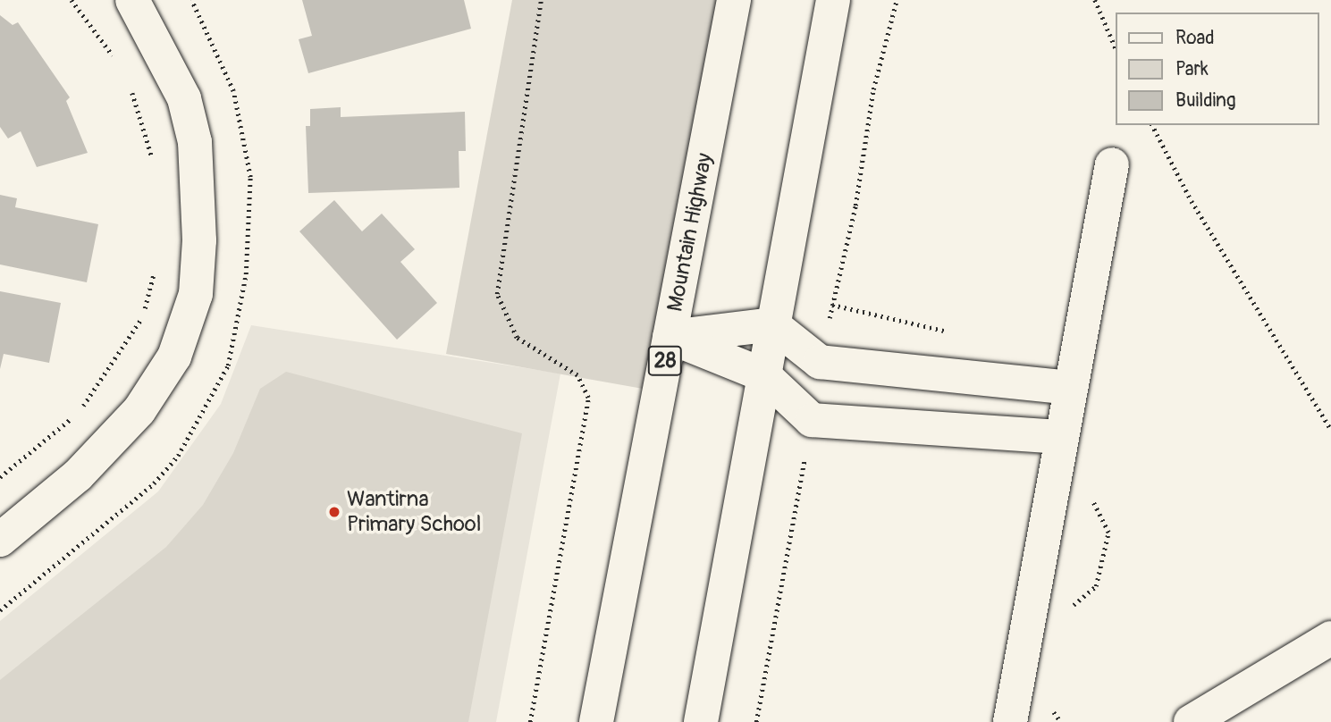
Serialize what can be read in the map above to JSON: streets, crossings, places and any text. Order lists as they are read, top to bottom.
{
  "streets": {
    "main road": ["Mountain Highway", "28"]
  },
  "places": ["Wantirna Primary School"],
  "legend": ["Road", "Park", "Building"]
}
